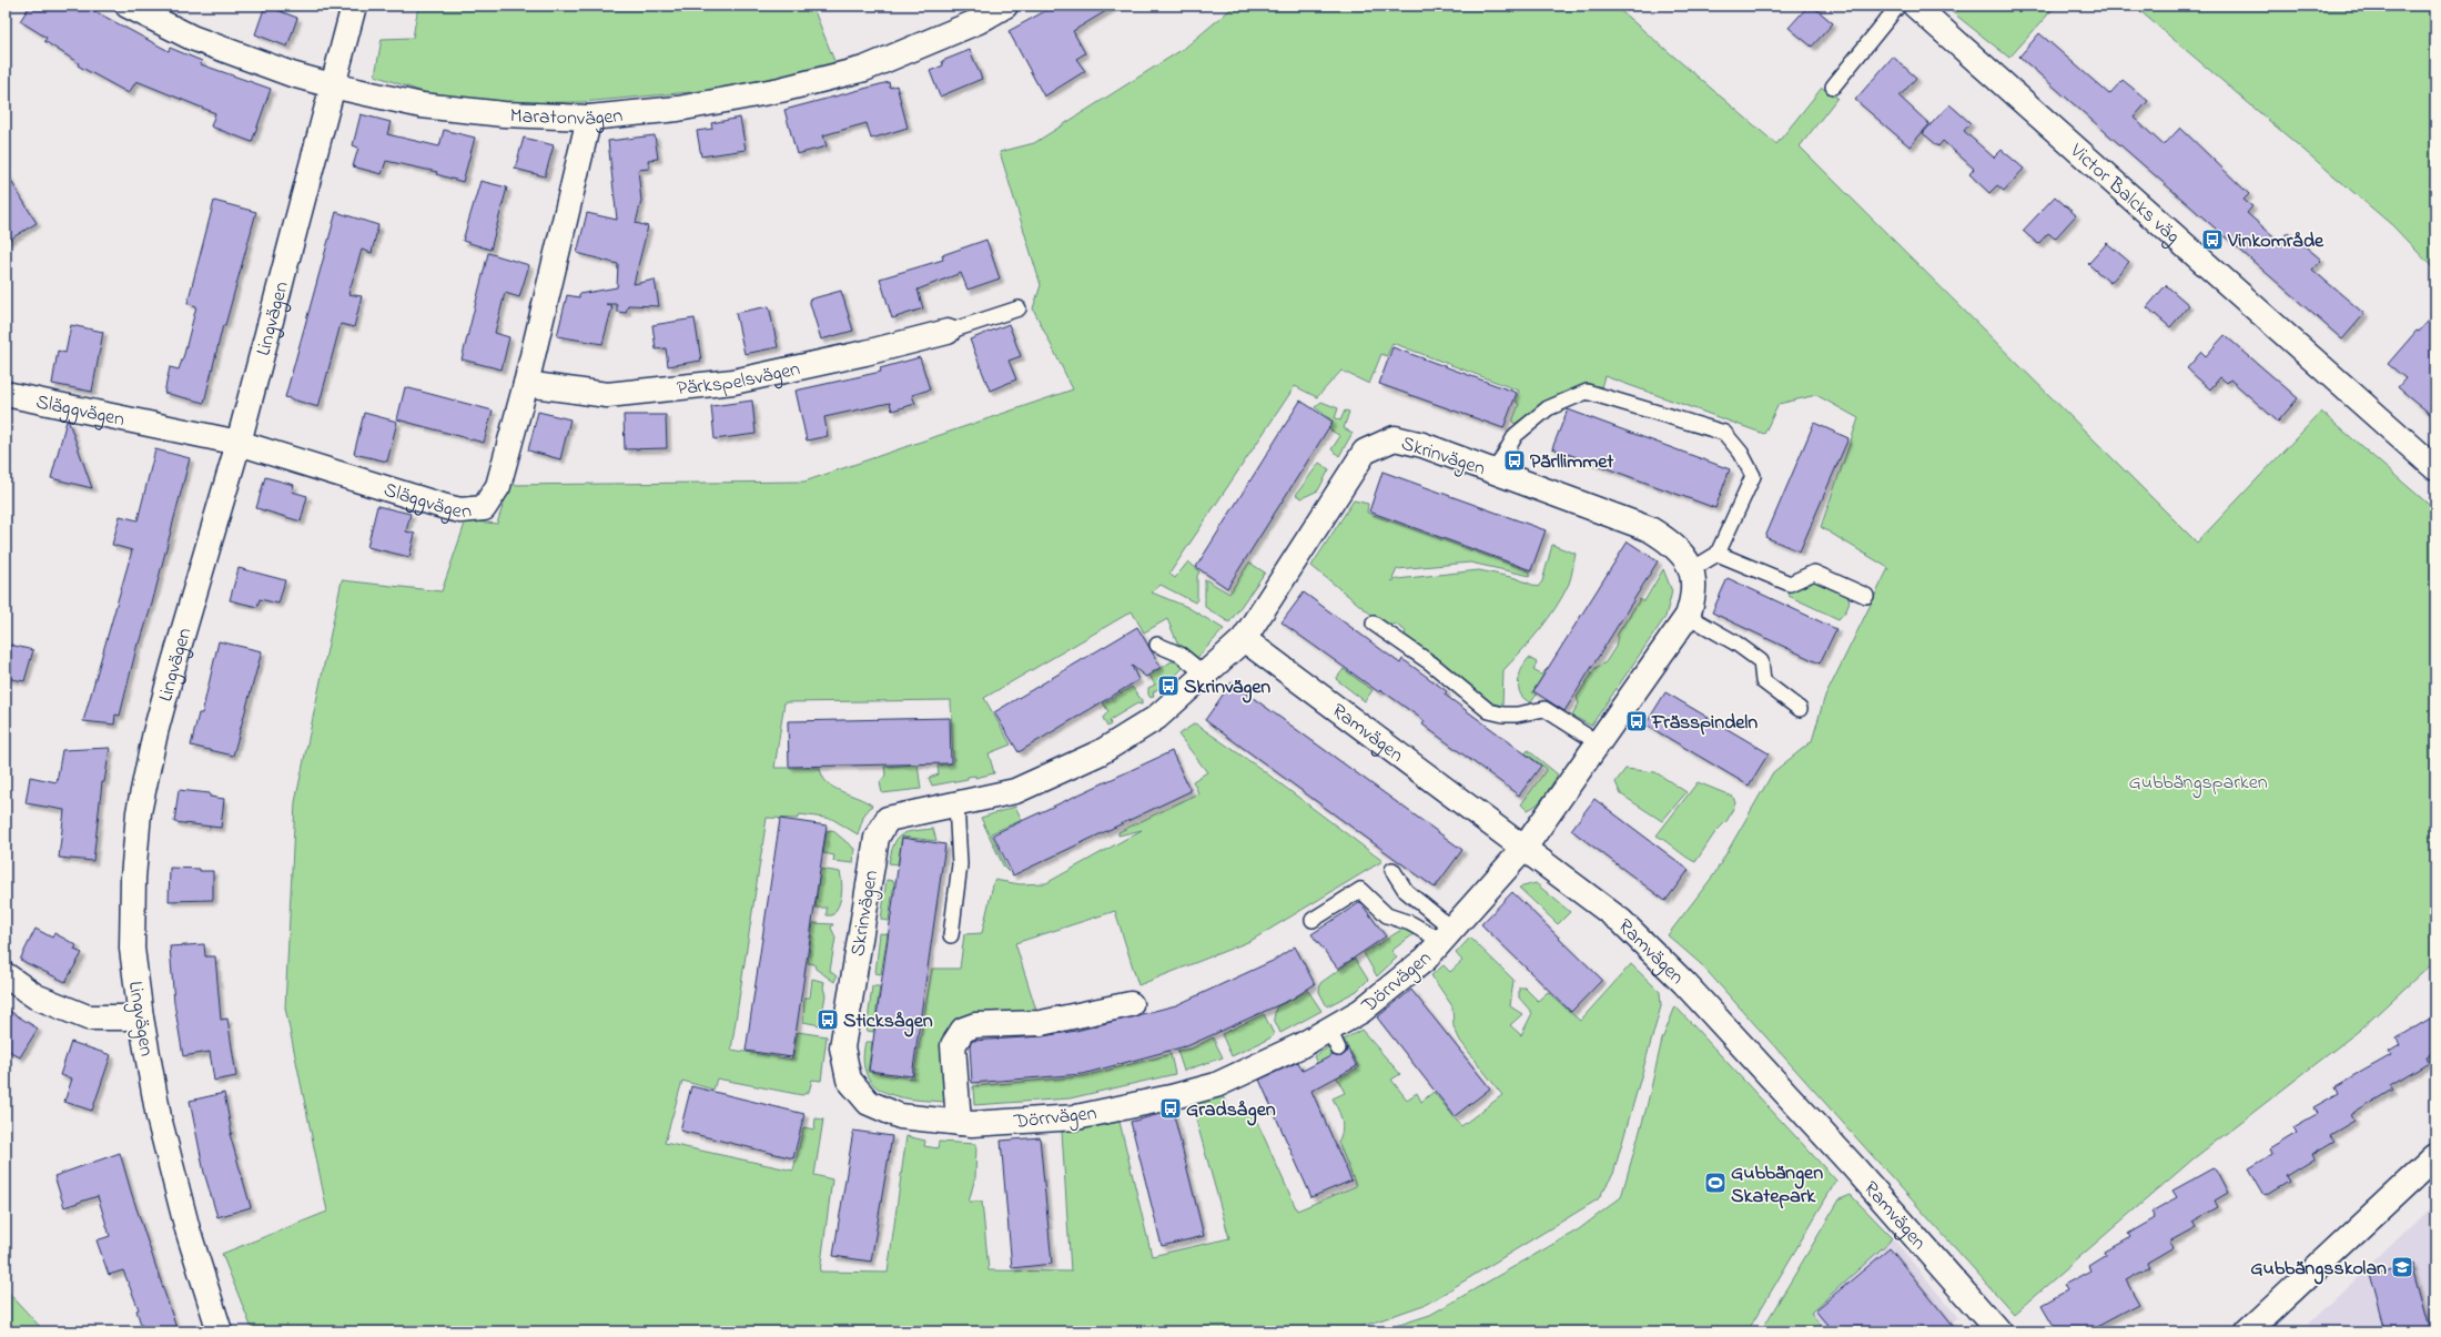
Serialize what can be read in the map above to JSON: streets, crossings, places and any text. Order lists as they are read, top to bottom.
{
  "streets": {
    "street": [
      "Maratonvägen",
      "Victor Balcks väg",
      "Lingvägen",
      "Pärkspelsvägen",
      "Släggvägen",
      "Skrinvägen",
      "Ramvägen",
      "Dörrvägen"
    ]
  },
  "crossings": [
    ["Maratonvägen", "Lingvägen"],
    ["Maratonvägen", "Släggvägen"],
    ["Lingvägen", "Släggvägen"],
    ["Pärkspelsvägen", "Släggvägen"],
    ["Skrinvägen", "Ramvägen"],
    ["Skrinvägen", "Dörrvägen"],
    ["Ramvägen", "Dörrvägen"]
  ],
  "parks": ["Gubbängsparken"],
  "places": {
    "bus stop": [
      "Vinkområde",
      "Pärllimmet",
      "Skrinvägen",
      "Frässpindeln",
      "Sticksågen",
      "Gradsågen"
    ],
    "sports": ["Gubbängen Skatepark"],
    "school or university": ["Gubbängsskolan"]
  }
}
